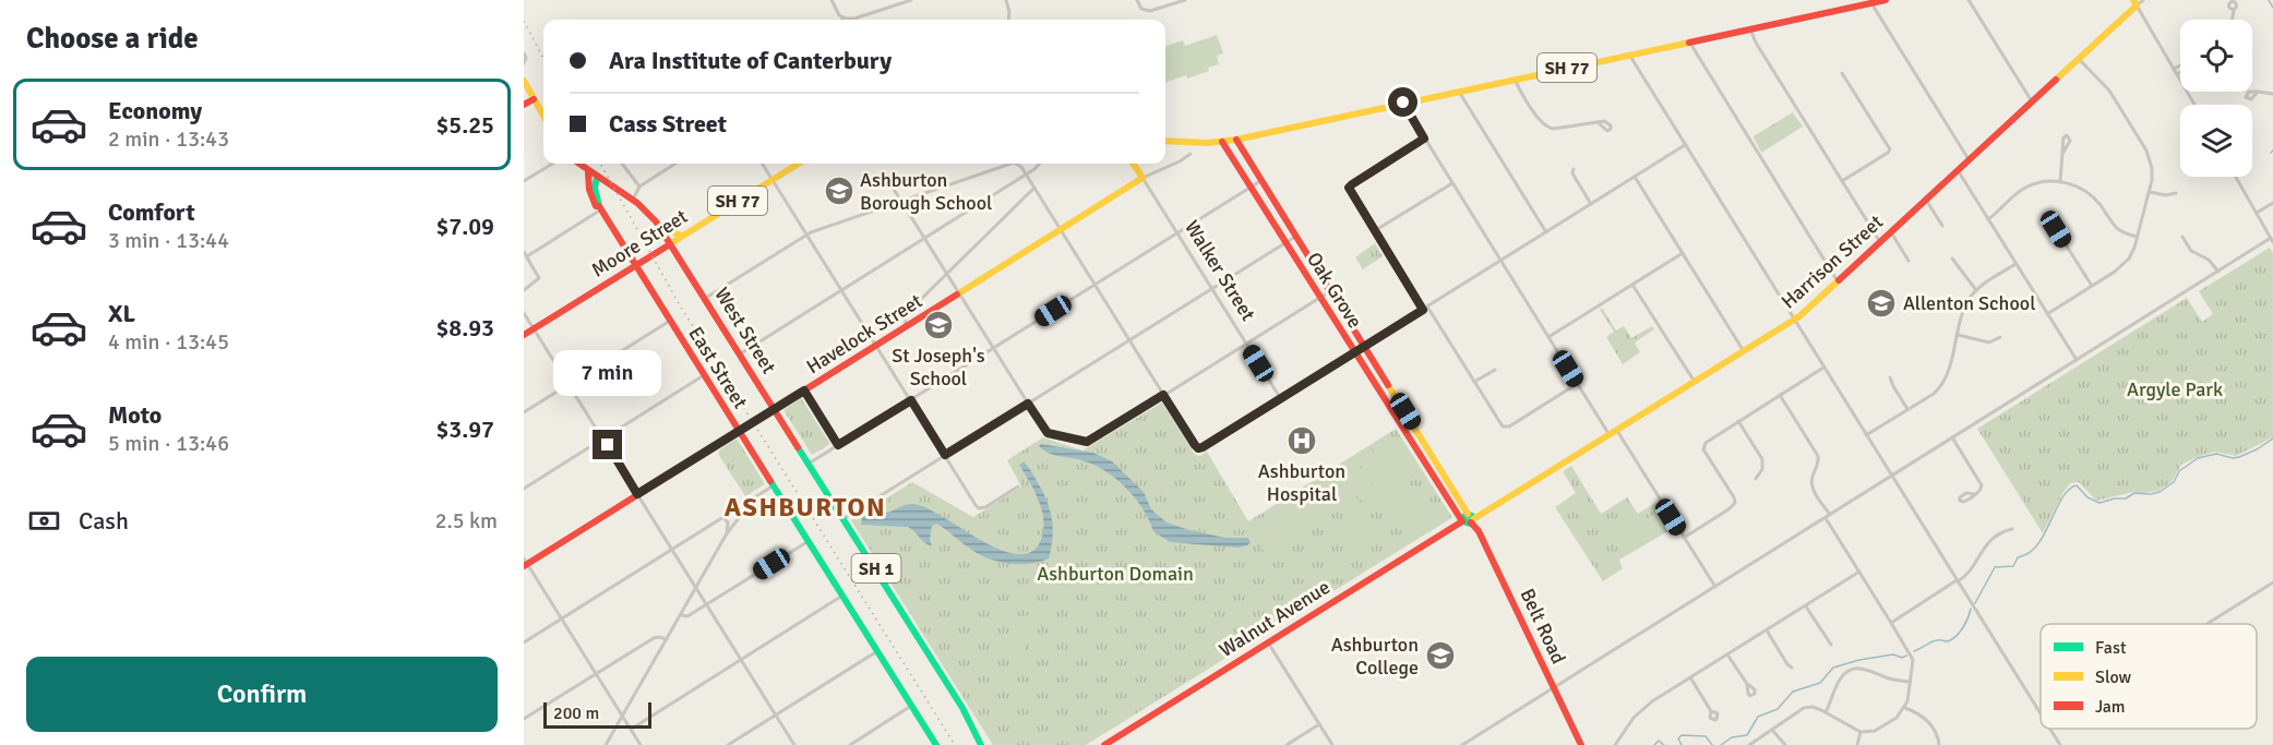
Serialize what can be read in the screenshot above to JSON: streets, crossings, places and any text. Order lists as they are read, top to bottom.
{
  "streets": {
    "main road": [
      "SH 77",
      "Moore Street",
      "Harrison Street",
      "Walker Street",
      "Oak Grove",
      "West Street",
      "Havelock Street",
      "East Street",
      "SH 1",
      "Walnut Avenue",
      "Belt Road"
    ]
  },
  "crossings": [
    ["SH 77", "Oak Grove"],
    ["Moore Street", "West Street"],
    ["Moore Street", "East Street"],
    ["Harrison Street", "Oak Grove"],
    ["Harrison Street", "Belt Road"],
    ["Walker Street", "Havelock Street"],
    ["Oak Grove", "Walnut Avenue"],
    ["Oak Grove", "Belt Road"],
    ["West Street", "Havelock Street"],
    ["West Street", "East Street"],
    ["West Street", "SH 1"],
    ["Havelock Street", "East Street"],
    ["East Street", "SH 1"]
  ],
  "districts": ["ASHBURTON"],
  "parks": ["Argyle Park", "Ashburton Domain"],
  "places": {
    "school or university": [
      "Ashburton Borough School",
      "Allenton School",
      "St Joseph's School",
      "Ashburton College"
    ],
    "hospital": ["Ashburton Hospital"]
  },
  "legend": ["Fast", "Slow", "Jam"],
  "scale_bar": "200 m",
  "page": {
    "heading": "Choose a ride",
    "banner": ["Ara Institute of Canterbury", "Cass Street"],
    "list": [
      {
        "name": "Economy",
        "note": "2 min · 13:43",
        "value": "$5.25"
      },
      {
        "name": "Comfort",
        "note": "3 min · 13:44",
        "value": "$7.09"
      },
      {
        "name": "XL",
        "note": "4 min · 13:45",
        "value": "$8.93"
      },
      {
        "name": "Moto",
        "note": "5 min · 13:46",
        "value": "$3.97"
      }
    ],
    "bubble": "7 min",
    "pay": ["Cash", "2.5 km"],
    "buttons": "Confirm",
    "scale": "200 m"
  }
}
